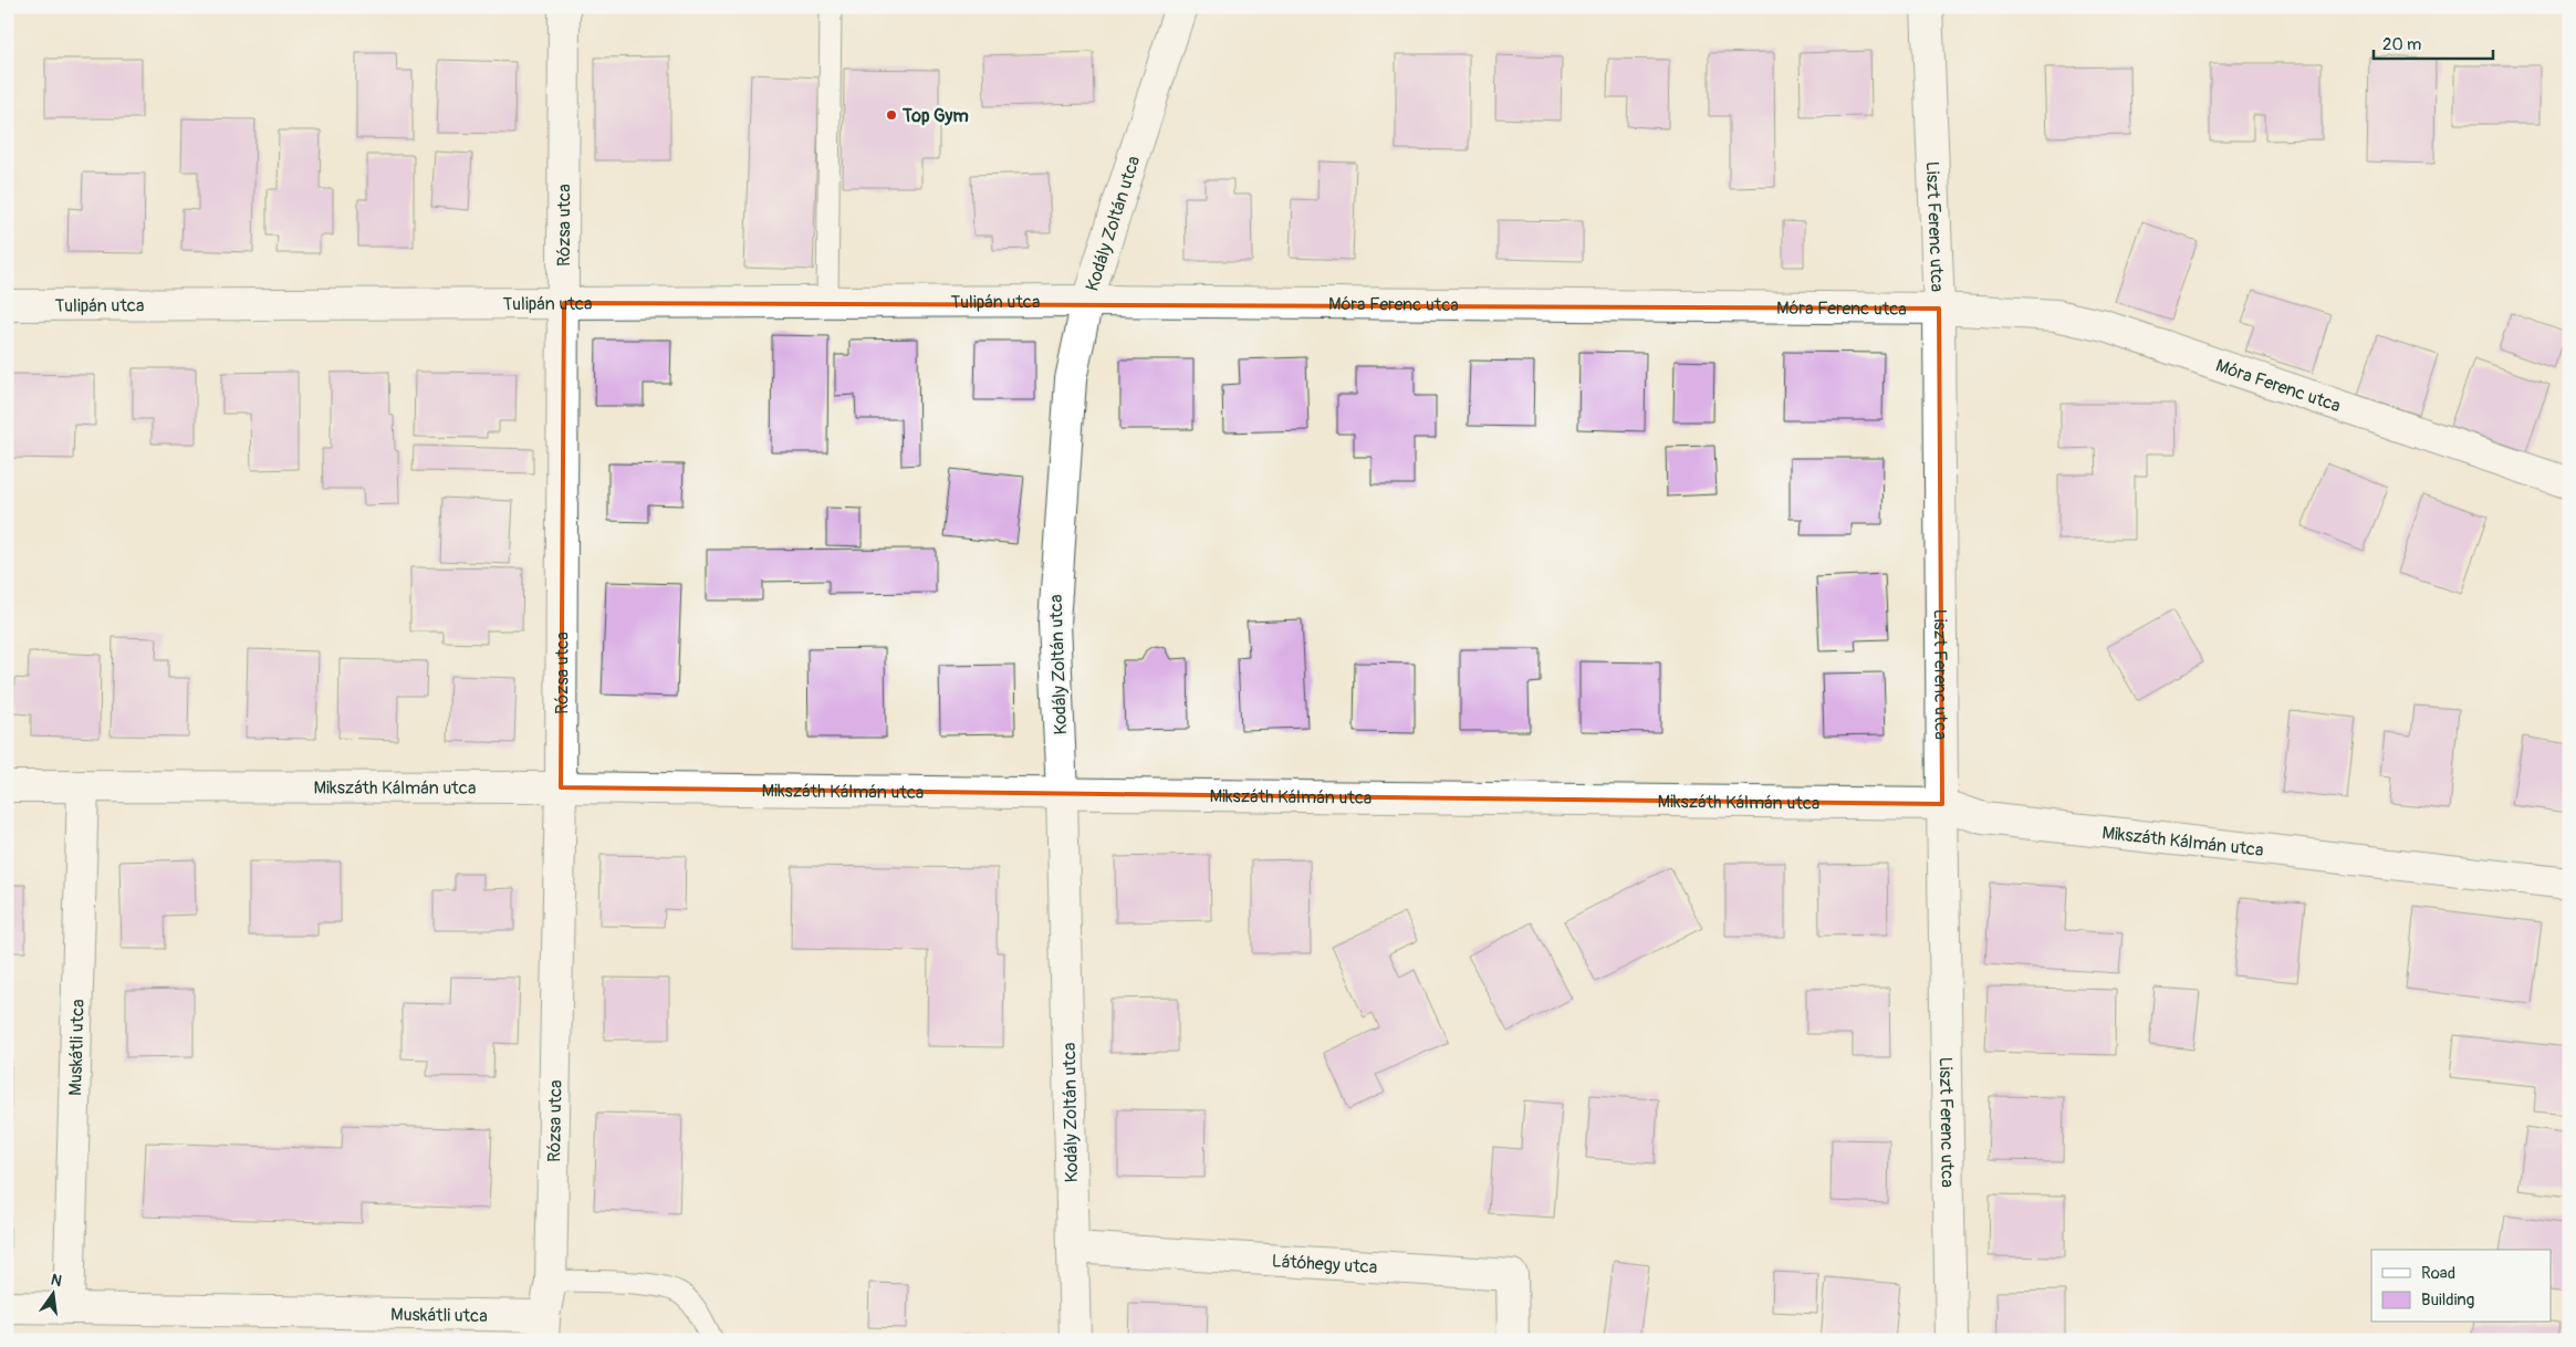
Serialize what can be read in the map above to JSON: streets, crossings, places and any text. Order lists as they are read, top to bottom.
{
  "streets": {
    "street": [
      "Kodály Zoltán utca",
      "Rózsa utca",
      "Liszt Ferenc utca",
      "Tulipán utca",
      "Móra Ferenc utca",
      "Mikszáth Kálmán utca",
      "Muskátli utca",
      "Látóhegy utca"
    ]
  },
  "crossings": [
    ["Kodály Zoltán utca", "Tulipán utca"],
    ["Kodály Zoltán utca", "Móra Ferenc utca"],
    ["Kodály Zoltán utca", "Mikszáth Kálmán utca"],
    ["Kodály Zoltán utca", "Látóhegy utca"],
    ["Rózsa utca", "Tulipán utca"],
    ["Rózsa utca", "Mikszáth Kálmán utca"],
    ["Rózsa utca", "Muskátli utca"],
    ["Liszt Ferenc utca", "Móra Ferenc utca"],
    ["Liszt Ferenc utca", "Mikszáth Kálmán utca"],
    ["Tulipán utca", "Móra Ferenc utca"],
    ["Mikszáth Kálmán utca", "Muskátli utca"]
  ],
  "places": ["Top Gym"],
  "legend": ["Road", "Building"],
  "scale_bar": "20 m",
  "north": "top"
}
